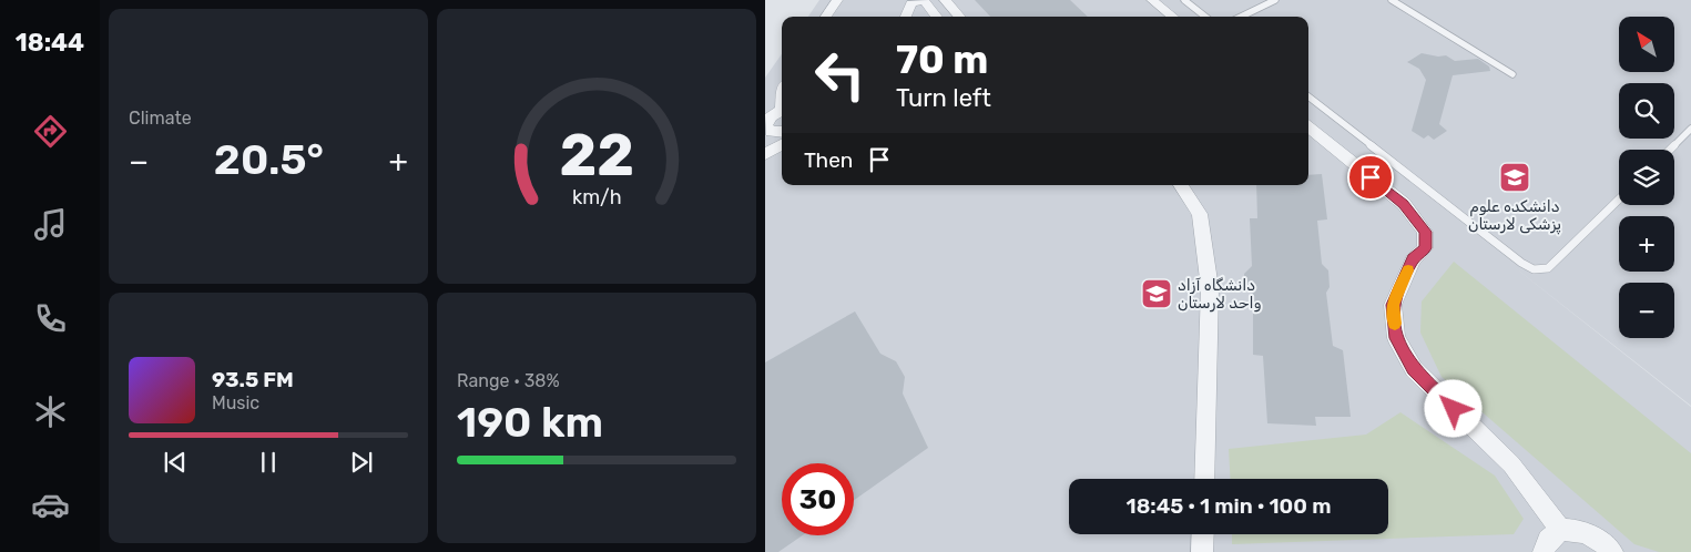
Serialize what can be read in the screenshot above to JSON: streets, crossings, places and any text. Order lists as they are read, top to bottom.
{
  "places": {
    "school or university": ["دانشکده علوم پزشکی لارستان", "دانشگاه آزاد واحد لارستان"]
  },
  "north": "top left",
  "page": {
    "tabs": "18:44",
    "tile": [
      "Climate",
      ["Range · 38%", "190 km"]
    ],
    "map_buttons": ["+", "−"],
    "turn": ["70 m", "Turn left"],
    "then": "Then",
    "heat": ["−", "20.5°", "+"],
    "song": ["93.5 FM", "Music"],
    "limit": "30",
    "trip": "18:45 · 1 min · 100 m",
    "gauge": ["22", "km/h"]
  }
}
